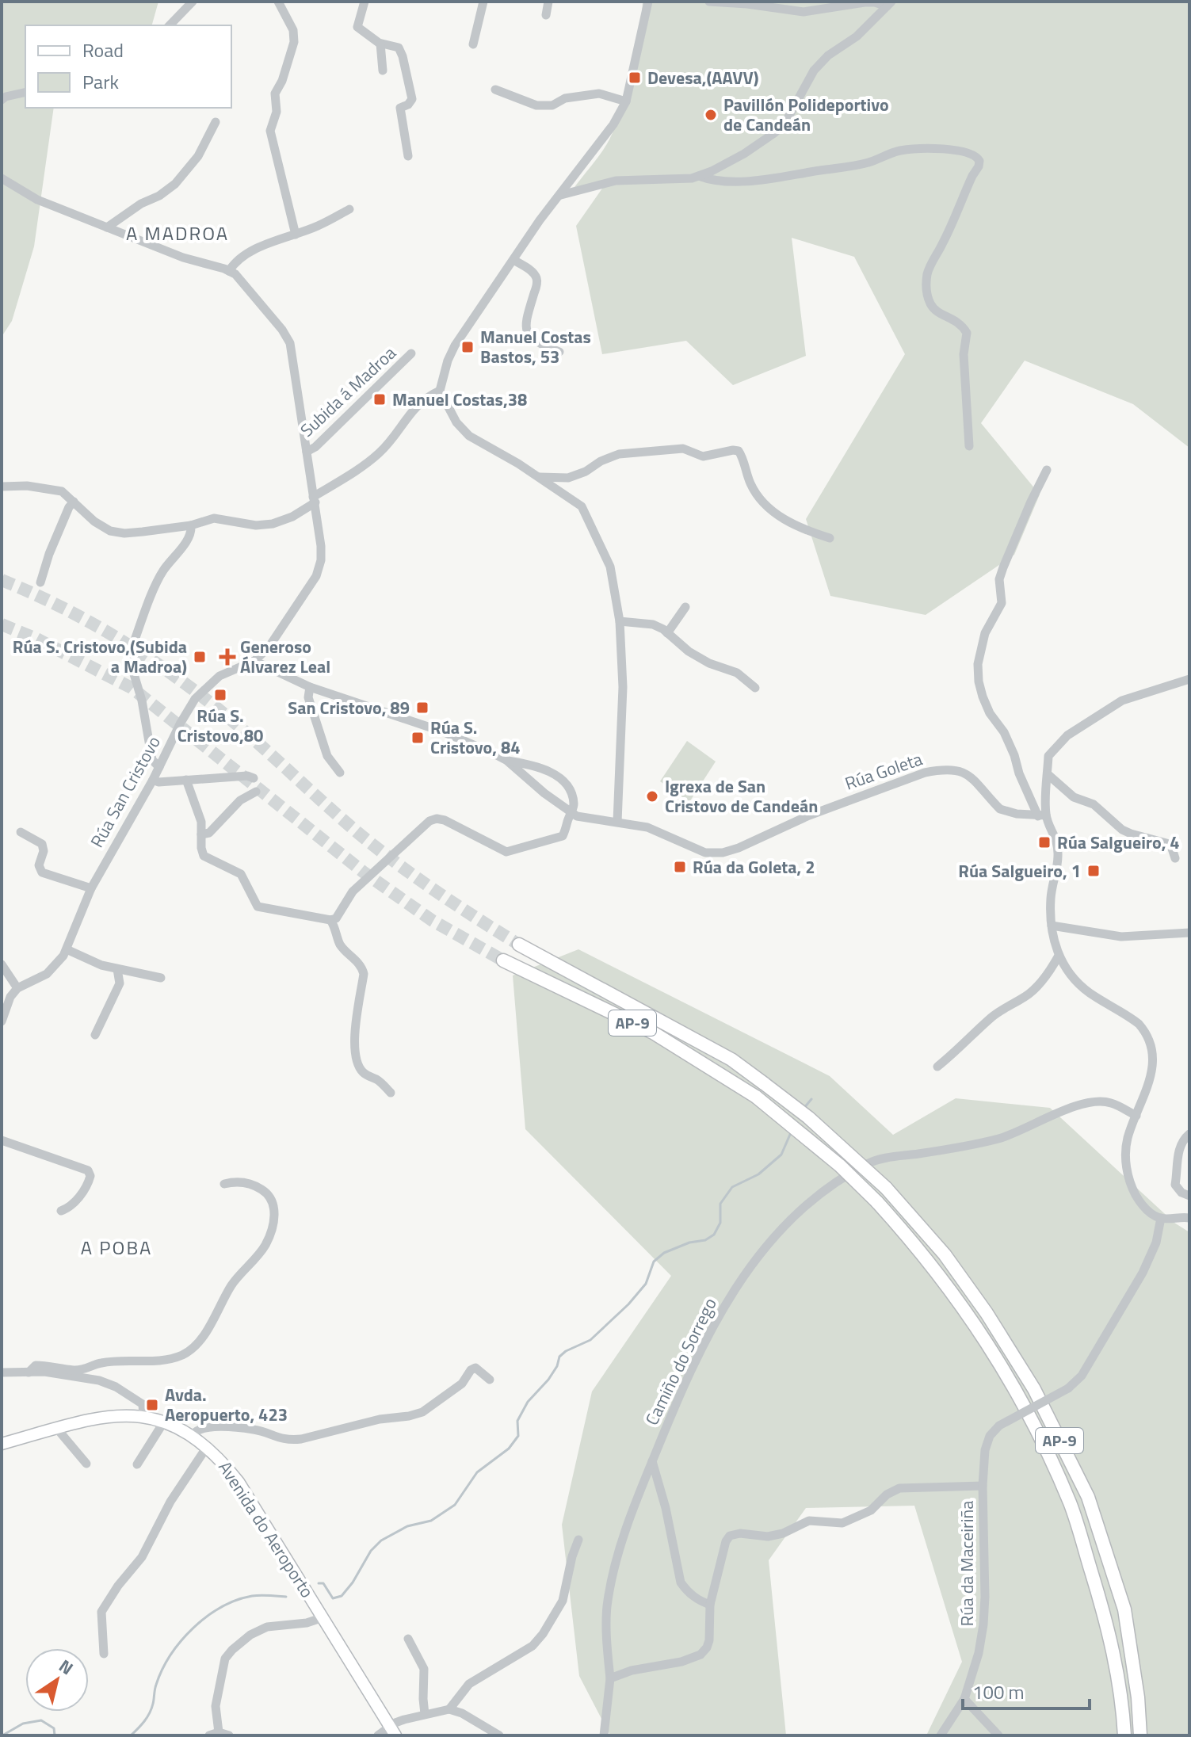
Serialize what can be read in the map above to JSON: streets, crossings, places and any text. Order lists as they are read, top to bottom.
{
  "streets": {
    "highway": ["AP-9"],
    "main road": ["Avenida do Aeroporto"],
    "street": [
      "Subida á Madroa",
      "Rúa Goleta",
      "Rúa San Cristovo",
      "Camiño do Sorrego",
      "Rúa da Maceiriña"
    ]
  },
  "crossings": [
    ["Subida á Madroa", "Rúa San Cristovo"]
  ],
  "districts": ["A MADROA", "A POBA"],
  "places": {
    "transit": [
      "Devesa,(AAVV)",
      "Manuel Costas Bastos, 53",
      "Manuel Costas,38",
      "Rúa S. Cristovo,(Subida a Madroa)",
      "Rúa S. Cristovo,80",
      "San Cristovo, 89",
      "Rúa S. Cristovo, 84",
      "Rúa Salgueiro, 4",
      "Rúa da Goleta, 2",
      "Rúa Salgueiro, 1",
      "Avda. Aeropuerto, 423"
    ],
    "other": ["Pavillón Polideportivo de Candeán", "Igrexa de San Cristovo de Candeán"],
    "health": ["Generoso Álvarez Leal"]
  },
  "legend": ["Road", "Park"],
  "scale_bar": "100 m",
  "north": "top right"
}
